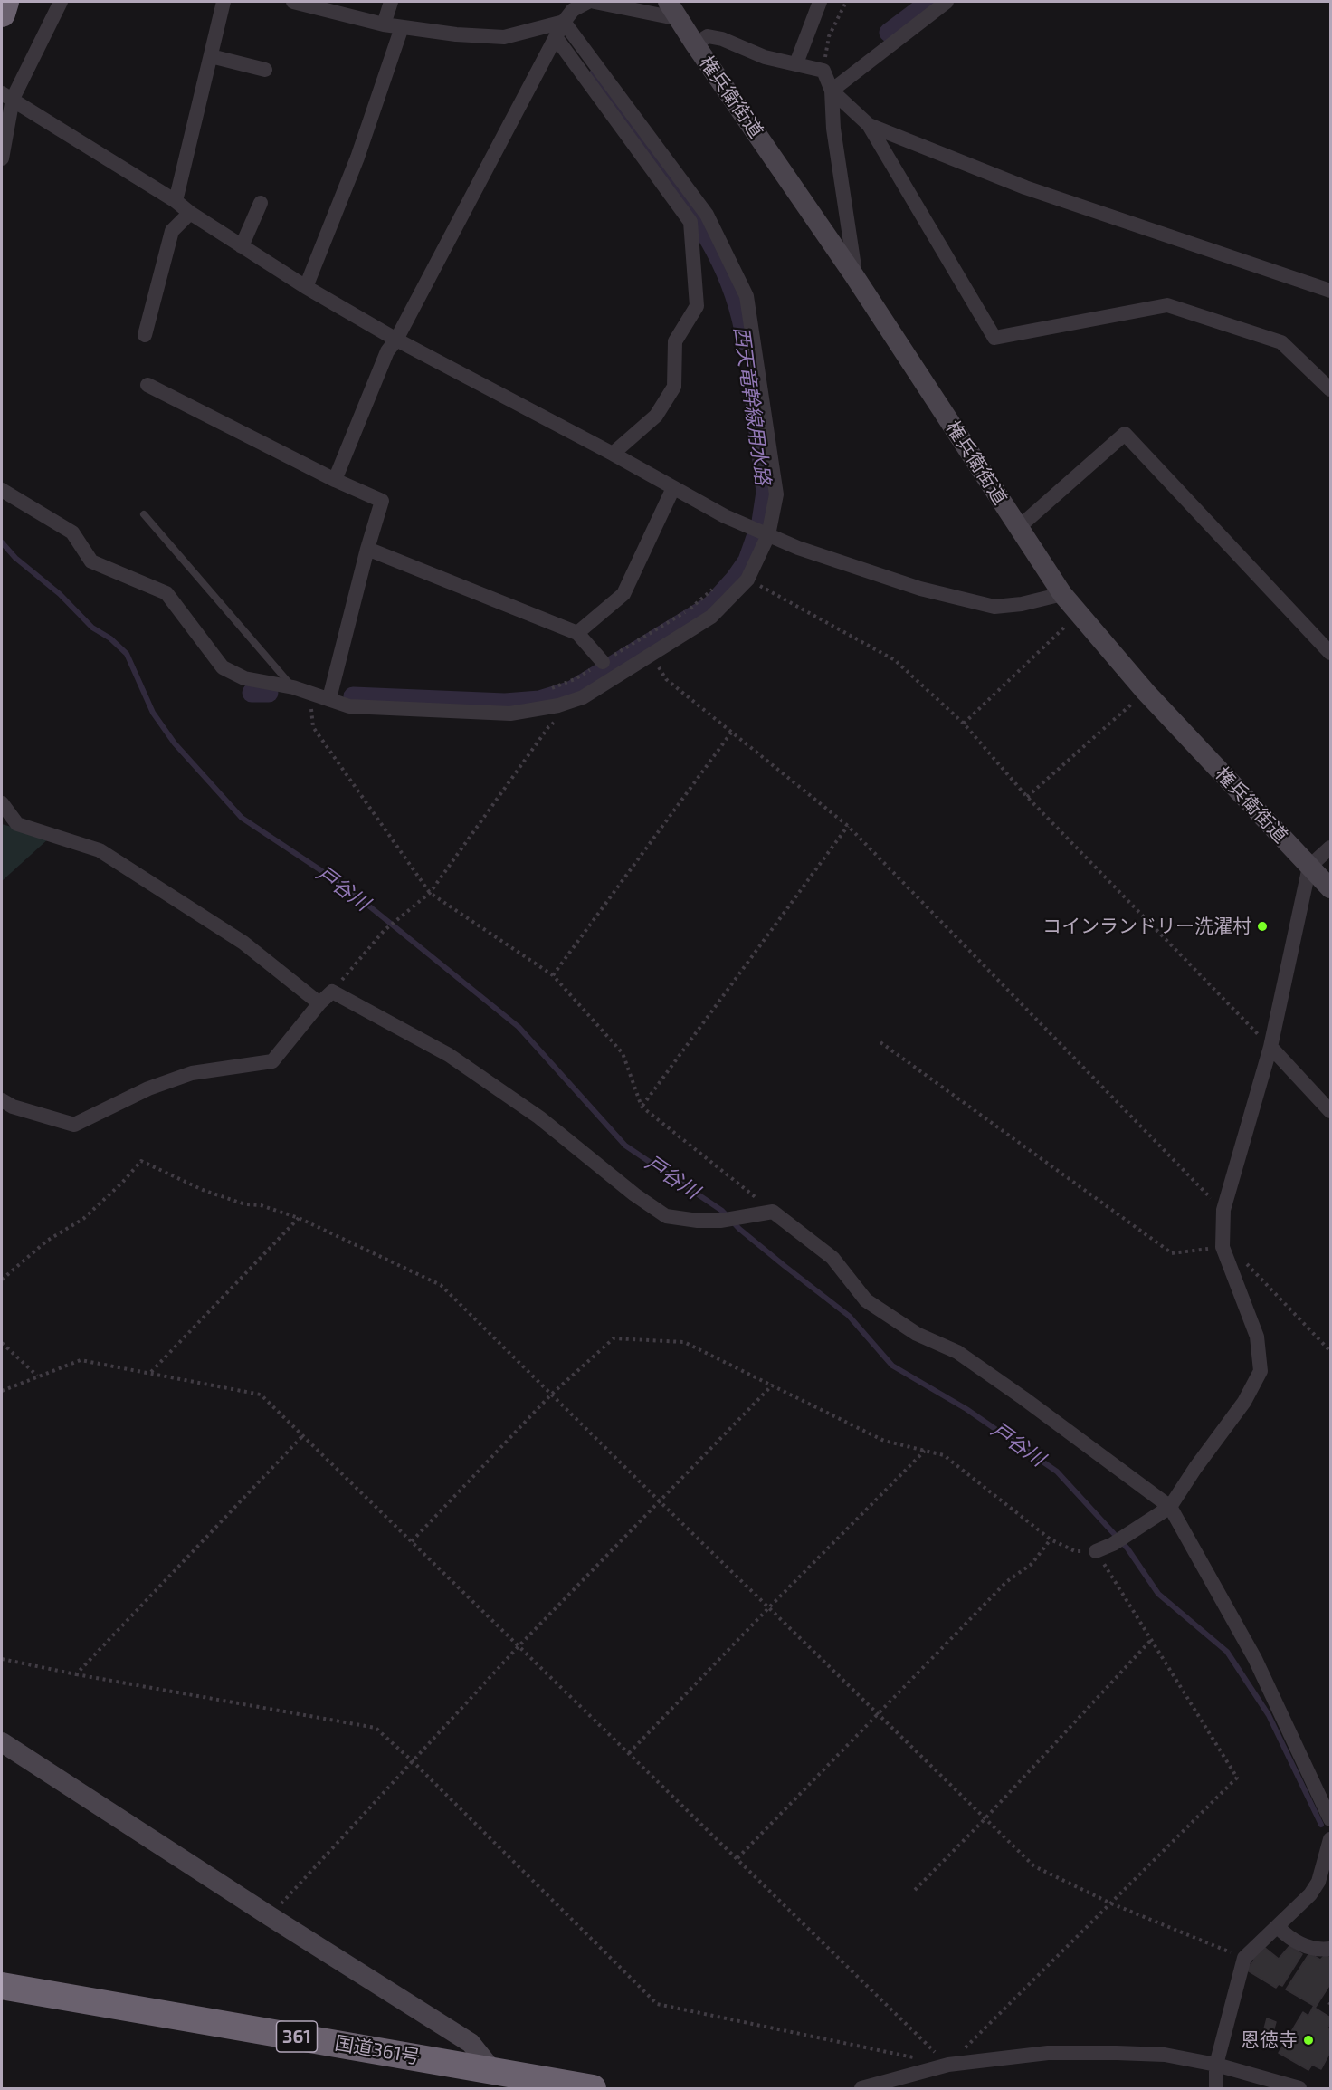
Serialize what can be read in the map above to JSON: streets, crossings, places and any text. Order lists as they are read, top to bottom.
{
  "streets": {
    "highway": ["361", "国道361号"],
    "street": ["権兵衛街道"]
  },
  "water": ["西天竜幹線用水路", "戸谷川"],
  "places": ["コインランドリー洗濯村", "恩徳寺"]
}
